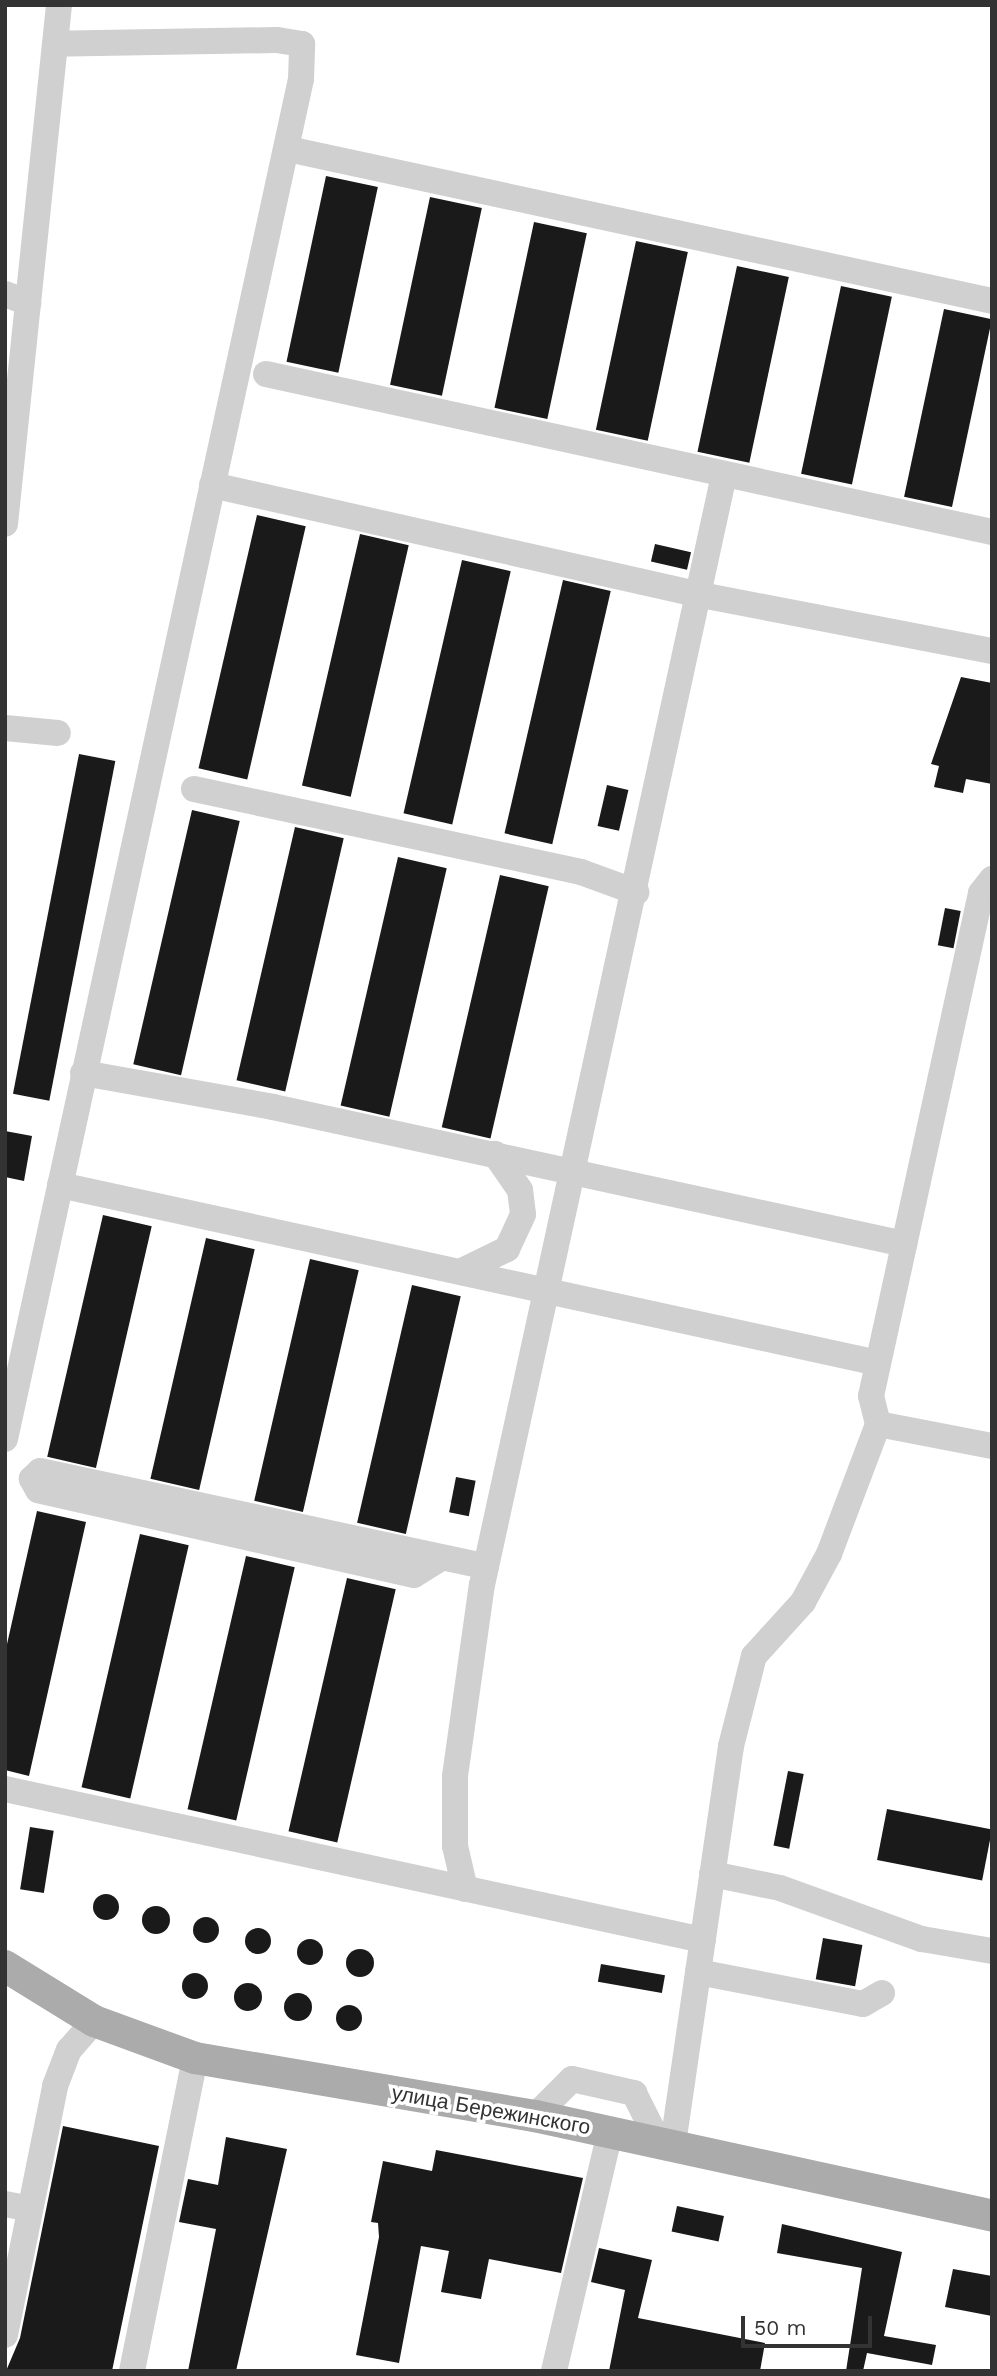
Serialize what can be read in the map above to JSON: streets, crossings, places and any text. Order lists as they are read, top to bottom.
{
  "streets": {
    "main road": ["улица Бережинского"]
  },
  "scale_bar": "50 m"
}
